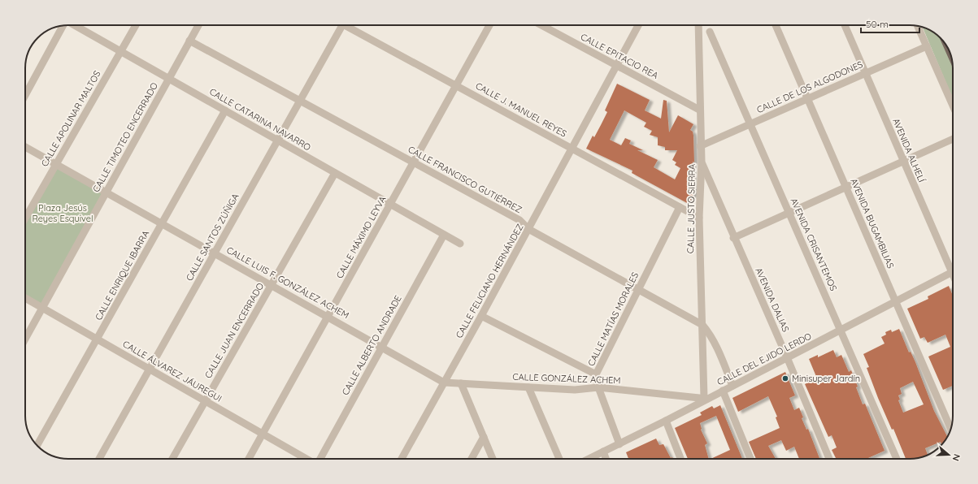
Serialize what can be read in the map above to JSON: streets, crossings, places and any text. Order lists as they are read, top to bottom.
{
  "streets": {
    "street": [
      "CALLE EPITACIO REA",
      "CALLE DE LOS ALGODONES",
      "CALLE J. MANUEL REYES",
      "CALLE APOLINAR MALTOS",
      "CALLE CATARINA NAVARRO",
      "CALLE TIMOTEO ENCERRADO",
      "AVENIDA ALHELÍ",
      "CALLE FRANCISCO GUTIÉRREZ",
      "CALLE JUSTO SIERRA",
      "AVENIDA BUGAMBILIAS",
      "CALLE SANTOS ZÚÑIGA",
      "CALLE MÁXIMO LEYVA",
      "AVENIDA CRISANTEMOS",
      "CALLE ENRIQUE IBARRA",
      "CALLE FELICIANO HERNÁNDEZ",
      "CALLE LUIS F. GONZÁLEZ ACHEM",
      "AVENIDA DALIAS",
      "CALLE MATÍAS MORALES",
      "CALLE JUAN ENCERRADO",
      "CALLE ALBERTO ANDRADE",
      "CALLE DEL EJIDO LERDO",
      "CALLE ÁLVAREZ JÁUREGUI",
      "CALLE GONZÁLEZ ACHEM"
    ]
  },
  "crossings": [
    ["CALLE EPITACIO REA", "CALLE JUSTO SIERRA"],
    ["CALLE EPITACIO REA", "CALLE FELICIANO HERNÁNDEZ"],
    ["CALLE DE LOS ALGODONES", "AVENIDA ALHELÍ"],
    ["CALLE DE LOS ALGODONES", "CALLE JUSTO SIERRA"],
    ["CALLE DE LOS ALGODONES", "AVENIDA BUGAMBILIAS"],
    ["CALLE DE LOS ALGODONES", "AVENIDA CRISANTEMOS"],
    ["CALLE J. MANUEL REYES", "CALLE JUSTO SIERRA"],
    ["CALLE J. MANUEL REYES", "CALLE MÁXIMO LEYVA"],
    ["CALLE J. MANUEL REYES", "CALLE FELICIANO HERNÁNDEZ"],
    ["CALLE J. MANUEL REYES", "CALLE MATÍAS MORALES"],
    ["CALLE APOLINAR MALTOS", "CALLE CATARINA NAVARRO"],
    ["CALLE APOLINAR MALTOS", "CALLE LUIS F. GONZÁLEZ ACHEM"],
    ["CALLE CATARINA NAVARRO", "CALLE TIMOTEO ENCERRADO"],
    ["CALLE CATARINA NAVARRO", "CALLE SANTOS ZÚÑIGA"],
    ["CALLE CATARINA NAVARRO", "CALLE MÁXIMO LEYVA"],
    ["CALLE CATARINA NAVARRO", "CALLE ENRIQUE IBARRA"],
    ["CALLE CATARINA NAVARRO", "CALLE JUAN ENCERRADO"],
    ["CALLE CATARINA NAVARRO", "CALLE ALBERTO ANDRADE"],
    ["CALLE TIMOTEO ENCERRADO", "CALLE FRANCISCO GUTIÉRREZ"],
    ["CALLE TIMOTEO ENCERRADO", "CALLE LUIS F. GONZÁLEZ ACHEM"],
    ["CALLE TIMOTEO ENCERRADO", "CALLE ÁLVAREZ JÁUREGUI"],
    ["CALLE FRANCISCO GUTIÉRREZ", "CALLE JUSTO SIERRA"],
    ["CALLE FRANCISCO GUTIÉRREZ", "CALLE SANTOS ZÚÑIGA"],
    ["CALLE FRANCISCO GUTIÉRREZ", "CALLE MÁXIMO LEYVA"],
    ["CALLE FRANCISCO GUTIÉRREZ", "CALLE FELICIANO HERNÁNDEZ"],
    ["CALLE FRANCISCO GUTIÉRREZ", "CALLE MATÍAS MORALES"],
    ["CALLE FRANCISCO GUTIÉRREZ", "CALLE DEL EJIDO LERDO"],
    ["CALLE JUSTO SIERRA", "AVENIDA DALIAS"],
    ["CALLE JUSTO SIERRA", "CALLE DEL EJIDO LERDO"],
    ["CALLE JUSTO SIERRA", "CALLE GONZÁLEZ ACHEM"],
    ["AVENIDA BUGAMBILIAS", "CALLE DEL EJIDO LERDO"],
    ["CALLE SANTOS ZÚÑIGA", "CALLE LUIS F. GONZÁLEZ ACHEM"],
    ["CALLE SANTOS ZÚÑIGA", "CALLE ÁLVAREZ JÁUREGUI"],
    ["CALLE MÁXIMO LEYVA", "CALLE LUIS F. GONZÁLEZ ACHEM"],
    ["CALLE MÁXIMO LEYVA", "CALLE ÁLVAREZ JÁUREGUI"],
    ["AVENIDA CRISANTEMOS", "CALLE DEL EJIDO LERDO"],
    ["CALLE ENRIQUE IBARRA", "CALLE LUIS F. GONZÁLEZ ACHEM"],
    ["CALLE ENRIQUE IBARRA", "CALLE ÁLVAREZ JÁUREGUI"],
    ["CALLE FELICIANO HERNÁNDEZ", "CALLE LUIS F. GONZÁLEZ ACHEM"],
    ["CALLE FELICIANO HERNÁNDEZ", "CALLE GONZÁLEZ ACHEM"],
    ["CALLE LUIS F. GONZÁLEZ ACHEM", "CALLE JUAN ENCERRADO"],
    ["CALLE LUIS F. GONZÁLEZ ACHEM", "CALLE ALBERTO ANDRADE"],
    ["CALLE LUIS F. GONZÁLEZ ACHEM", "CALLE GONZÁLEZ ACHEM"],
    ["AVENIDA DALIAS", "CALLE DEL EJIDO LERDO"],
    ["CALLE MATÍAS MORALES", "CALLE DEL EJIDO LERDO"],
    ["CALLE MATÍAS MORALES", "CALLE GONZÁLEZ ACHEM"],
    ["CALLE JUAN ENCERRADO", "CALLE ÁLVAREZ JÁUREGUI"],
    ["CALLE DEL EJIDO LERDO", "CALLE GONZÁLEZ ACHEM"]
  ],
  "parks": ["Plaza Jesús Reyes Esquivel"],
  "places": ["Minisuper Jardín"],
  "scale_bar": "50 m",
  "north": "right"
}
